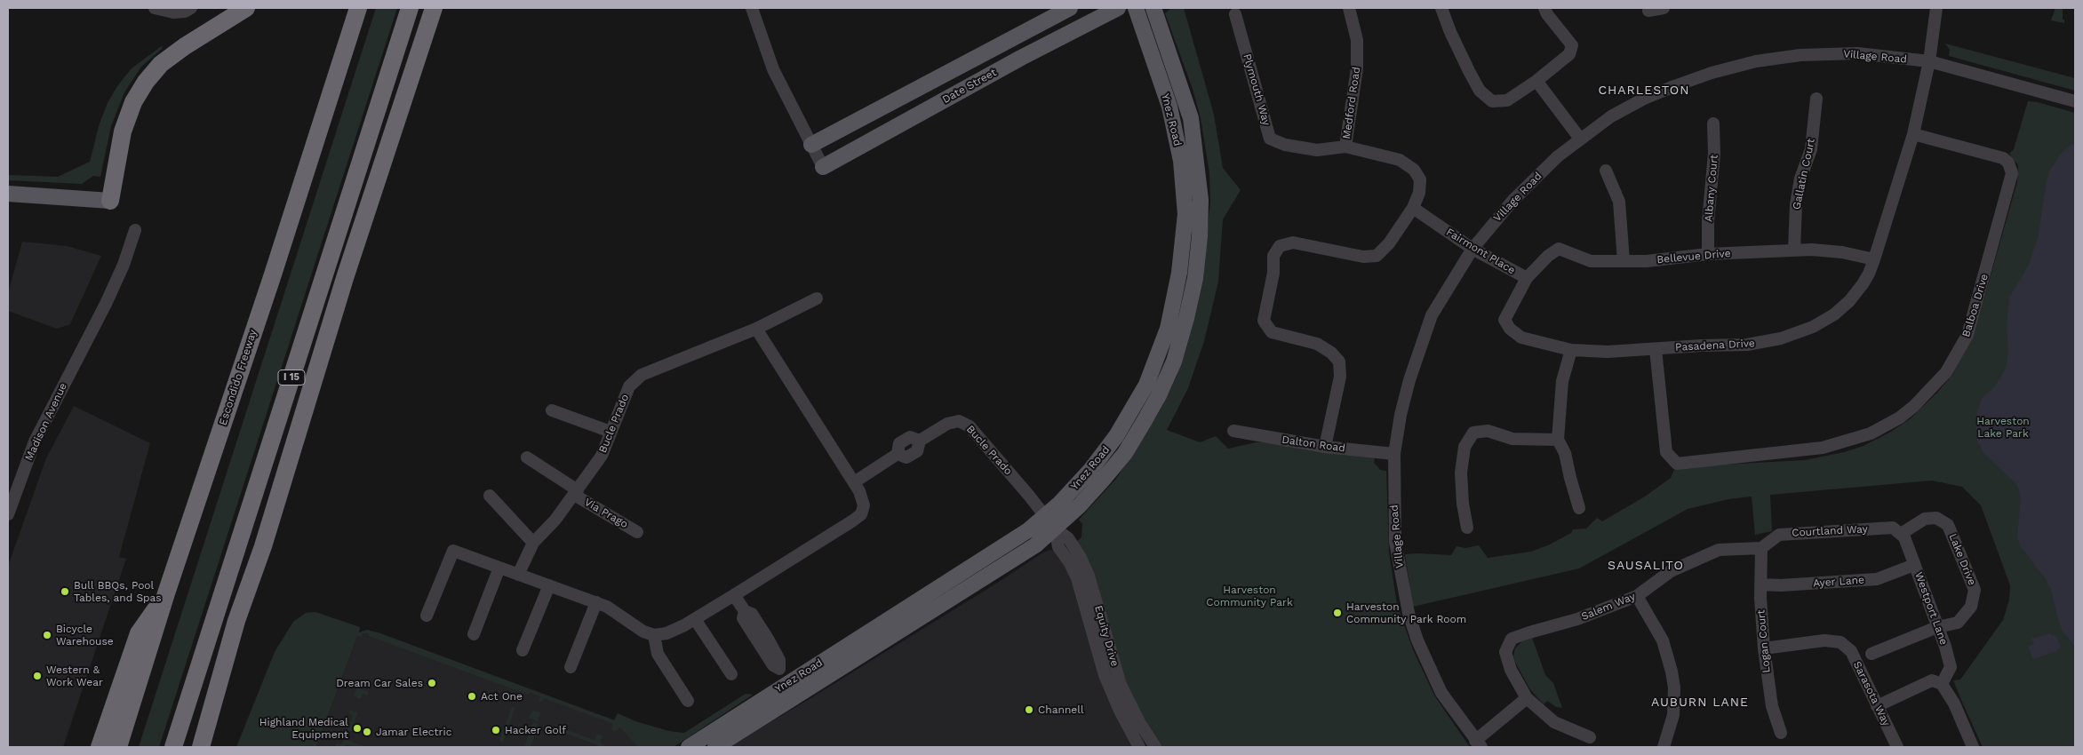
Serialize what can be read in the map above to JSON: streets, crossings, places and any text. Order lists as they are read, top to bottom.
{
  "streets": {
    "highway": ["Escondido Freeway", "I 15"],
    "main road": ["Date Street", "Ynez Road"],
    "street": [
      "Village Road",
      "Plymouth Way",
      "Medford Road",
      "Gallatin Court",
      "Albany Court",
      "Fairmont Place",
      "Bellevue Drive",
      "Balboa Drive",
      "Pasadena Drive",
      "Madison Avenue",
      "Bucle Prado",
      "Dalton Road",
      "Via Prago",
      "Courtland Way",
      "Lake Drive",
      "Ayer Lane",
      "Salem Way",
      "Westport Lane",
      "Equity Drive",
      "Logan Court",
      "Sarasota Way"
    ]
  },
  "crossings": [
    ["Village Road", "Fairmont Place"],
    ["Village Road", "Pasadena Drive"],
    ["Village Road", "Dalton Road"],
    ["Plymouth Way", "Medford Road"],
    ["Plymouth Way", "Fairmont Place"],
    ["Ynez Road", "Bucle Prado"],
    ["Ynez Road", "Equity Drive"],
    ["Gallatin Court", "Bellevue Drive"],
    ["Albany Court", "Bellevue Drive"],
    ["Fairmont Place", "Bellevue Drive"],
    ["Fairmont Place", "Pasadena Drive"],
    ["Bellevue Drive", "Pasadena Drive"],
    ["Balboa Drive", "Pasadena Drive"],
    ["Bucle Prado", "Via Prago"],
    ["Bucle Prado", "Equity Drive"],
    ["Courtland Way", "Lake Drive"],
    ["Courtland Way", "Salem Way"],
    ["Courtland Way", "Westport Lane"],
    ["Courtland Way", "Logan Court"],
    ["Lake Drive", "Westport Lane"],
    ["Ayer Lane", "Westport Lane"],
    ["Ayer Lane", "Logan Court"],
    ["Salem Way", "Logan Court"],
    ["Logan Court", "Sarasota Way"]
  ],
  "districts": ["CHARLESTON", "SAUSALITO", "AUBURN LANE"],
  "parks": ["Harveston Lake Park", "Harveston Community Park"],
  "places": [
    "Bull BBQs, Pool Tables, and Spas",
    "Harveston Community Park Room",
    "Bicycle Warehouse",
    "Western & Work Wear",
    "Dream Car Sales",
    "Act One",
    "Channell",
    "Highland Medical Equipment",
    "Hacker Golf",
    "Jamar Electric"
  ]
}
